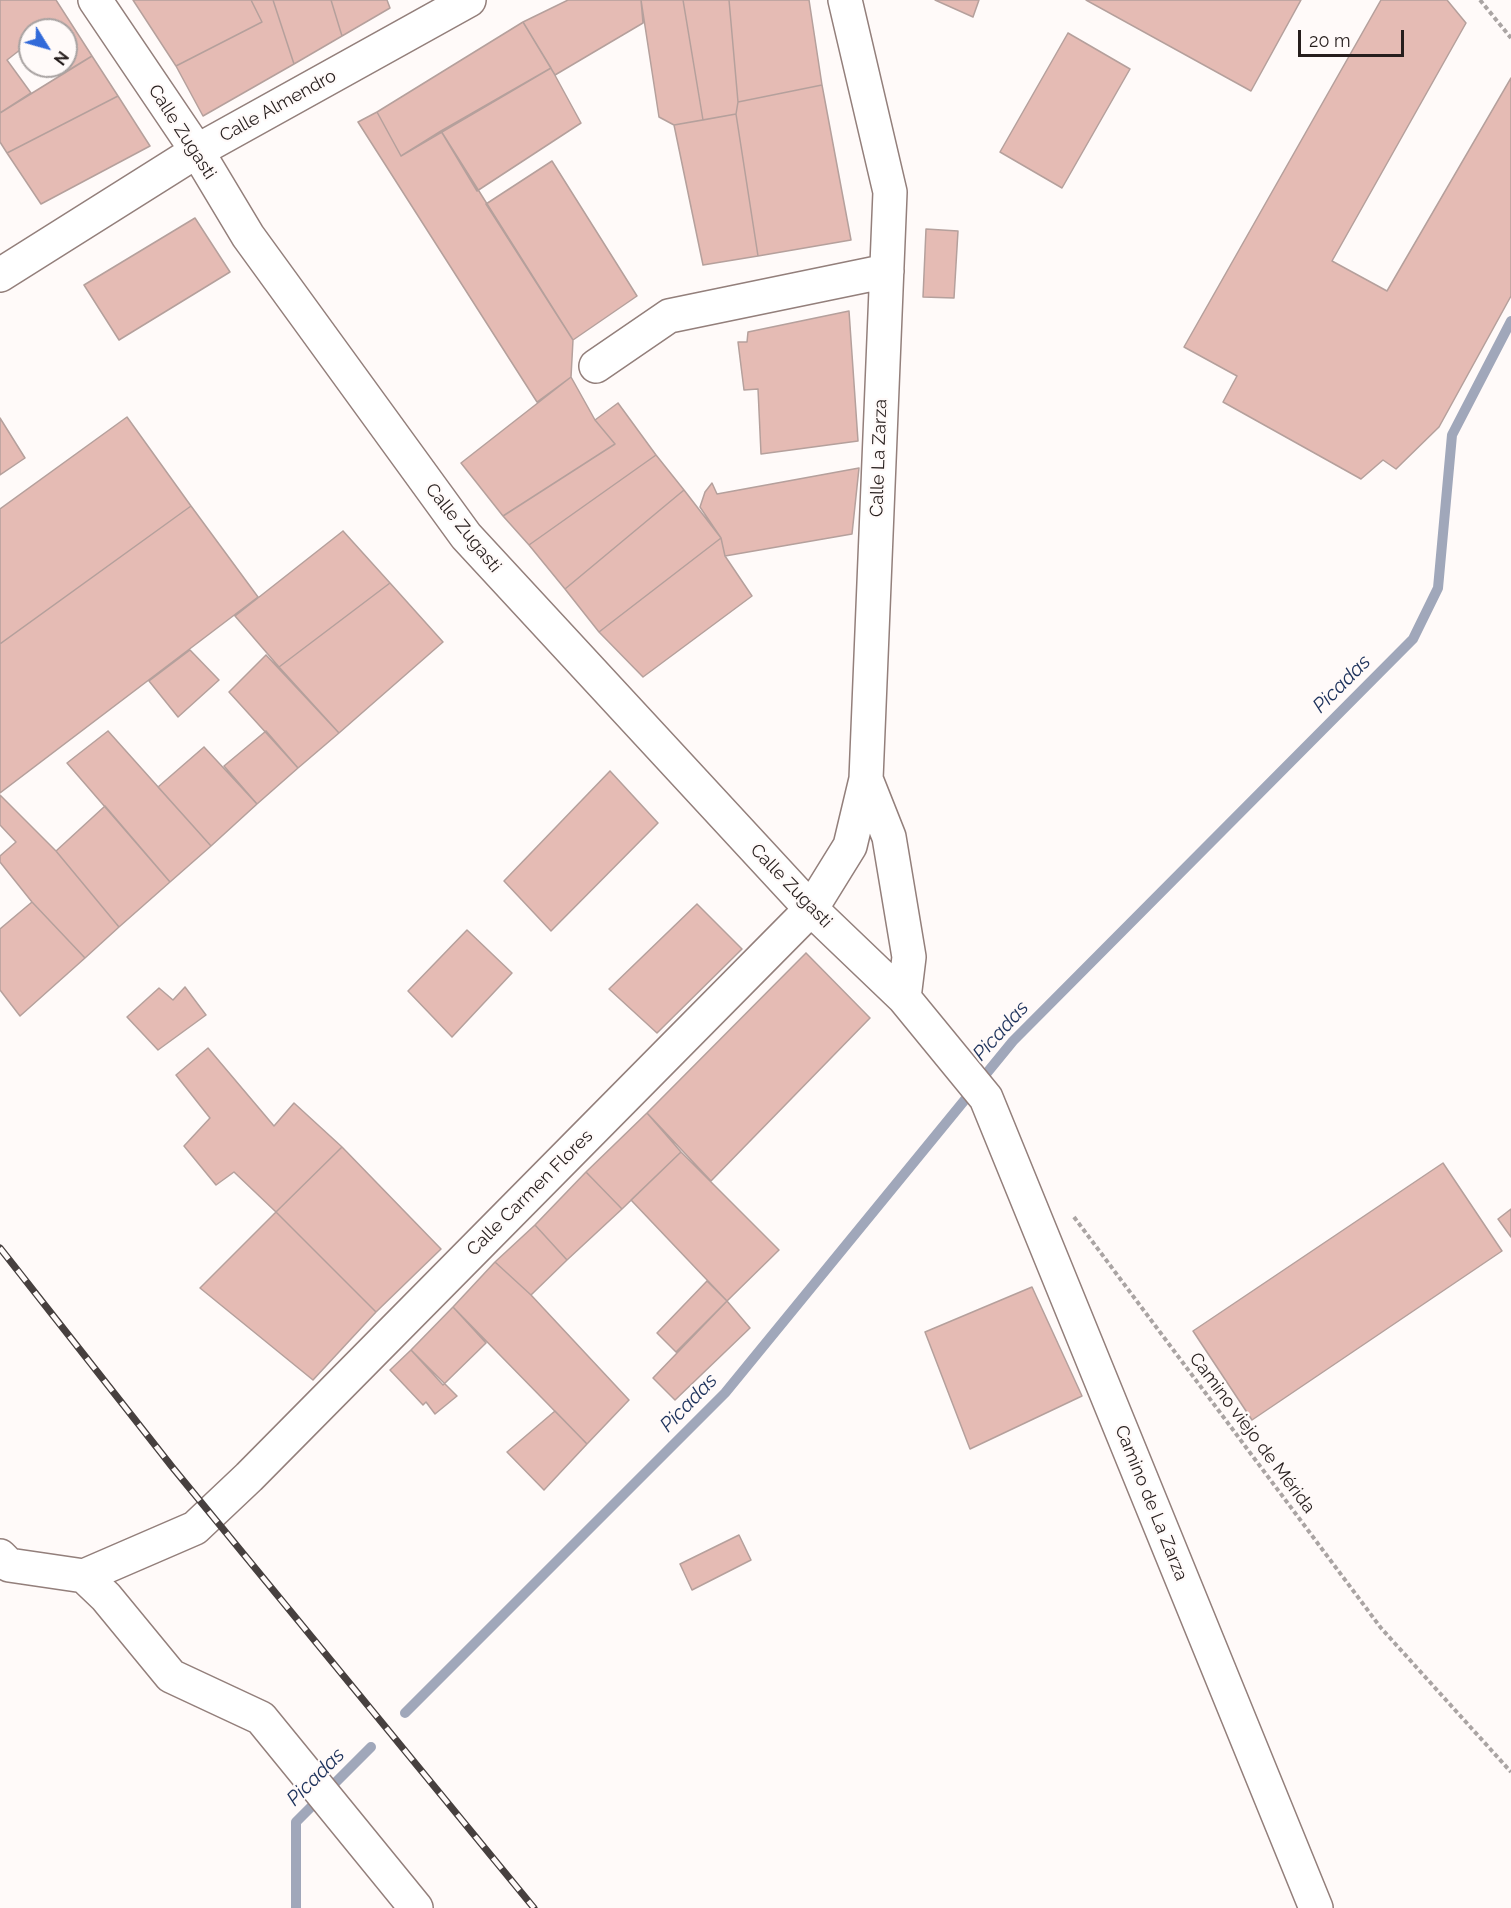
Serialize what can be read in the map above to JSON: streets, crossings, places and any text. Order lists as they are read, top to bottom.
{
  "streets": {
    "street": [
      "Calle Almendro",
      "Calle Zugasti",
      "Calle La Zarza",
      "Calle Carmen Flores",
      "Camino de La Zarza"
    ],
    "path": ["Camino viejo de Mérida"]
  },
  "crossings": [
    ["Calle Almendro", "Calle Zugasti"],
    ["Calle Zugasti", "Calle La Zarza"],
    ["Calle Zugasti", "Calle Carmen Flores"],
    ["Calle Zugasti", "Camino de La Zarza"],
    ["Calle La Zarza", "Calle Carmen Flores"]
  ],
  "water": ["Picadas"],
  "scale_bar": "20 m",
  "north": "bottom right"
}
